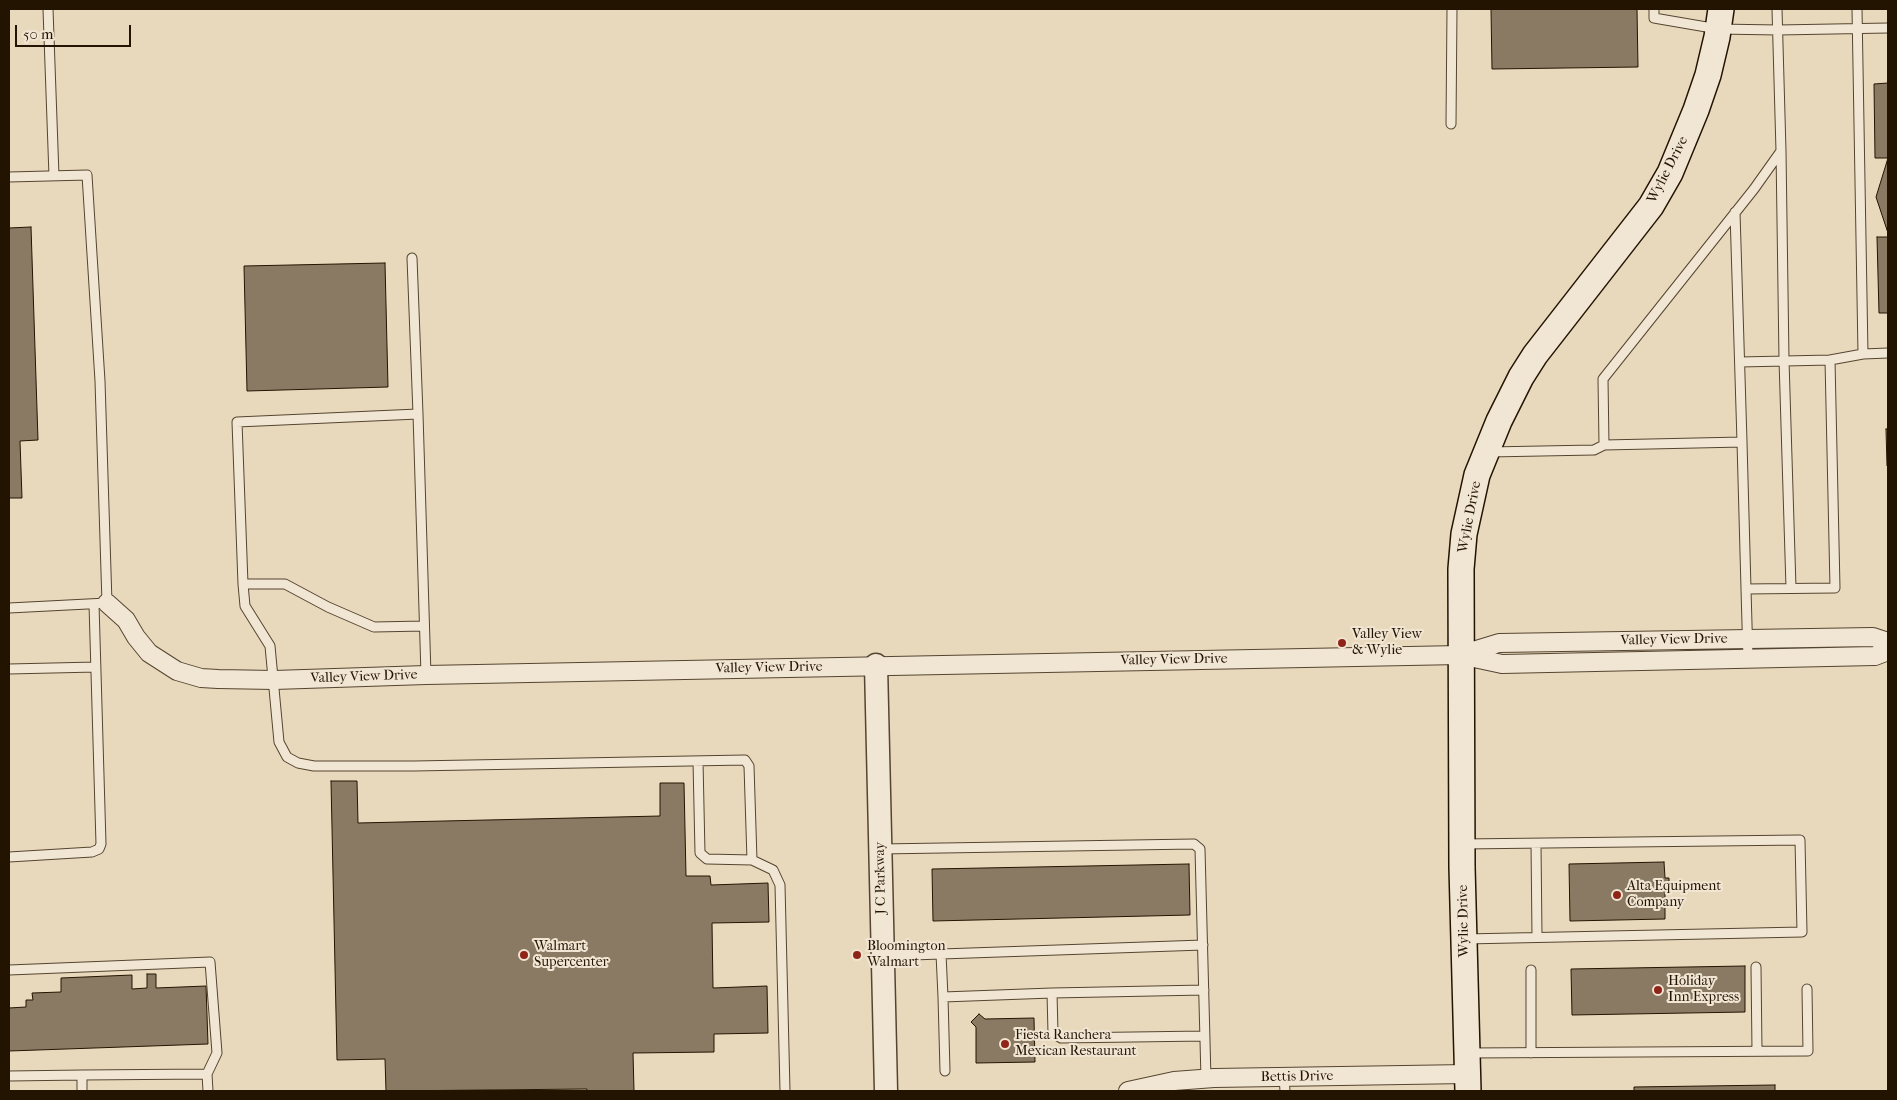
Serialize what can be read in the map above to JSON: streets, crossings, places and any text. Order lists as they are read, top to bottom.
{
  "streets": {
    "main road": ["Wylie Drive"],
    "street": ["Valley View Drive", "J C Parkway", "Bettis Drive"]
  },
  "crossings": [
    ["Wylie Drive", "Valley View Drive"],
    ["Wylie Drive", "Bettis Drive"],
    ["Valley View Drive", "J C Parkway"]
  ],
  "places": [
    "Valley View & Wylie",
    "Alta Equipment Company",
    "Walmart Supercenter",
    "Bloomington Walmart",
    "Holiday Inn Express",
    "Fiesta Ranchera Mexican Restaurant"
  ],
  "scale_bar": "50 m"
}
